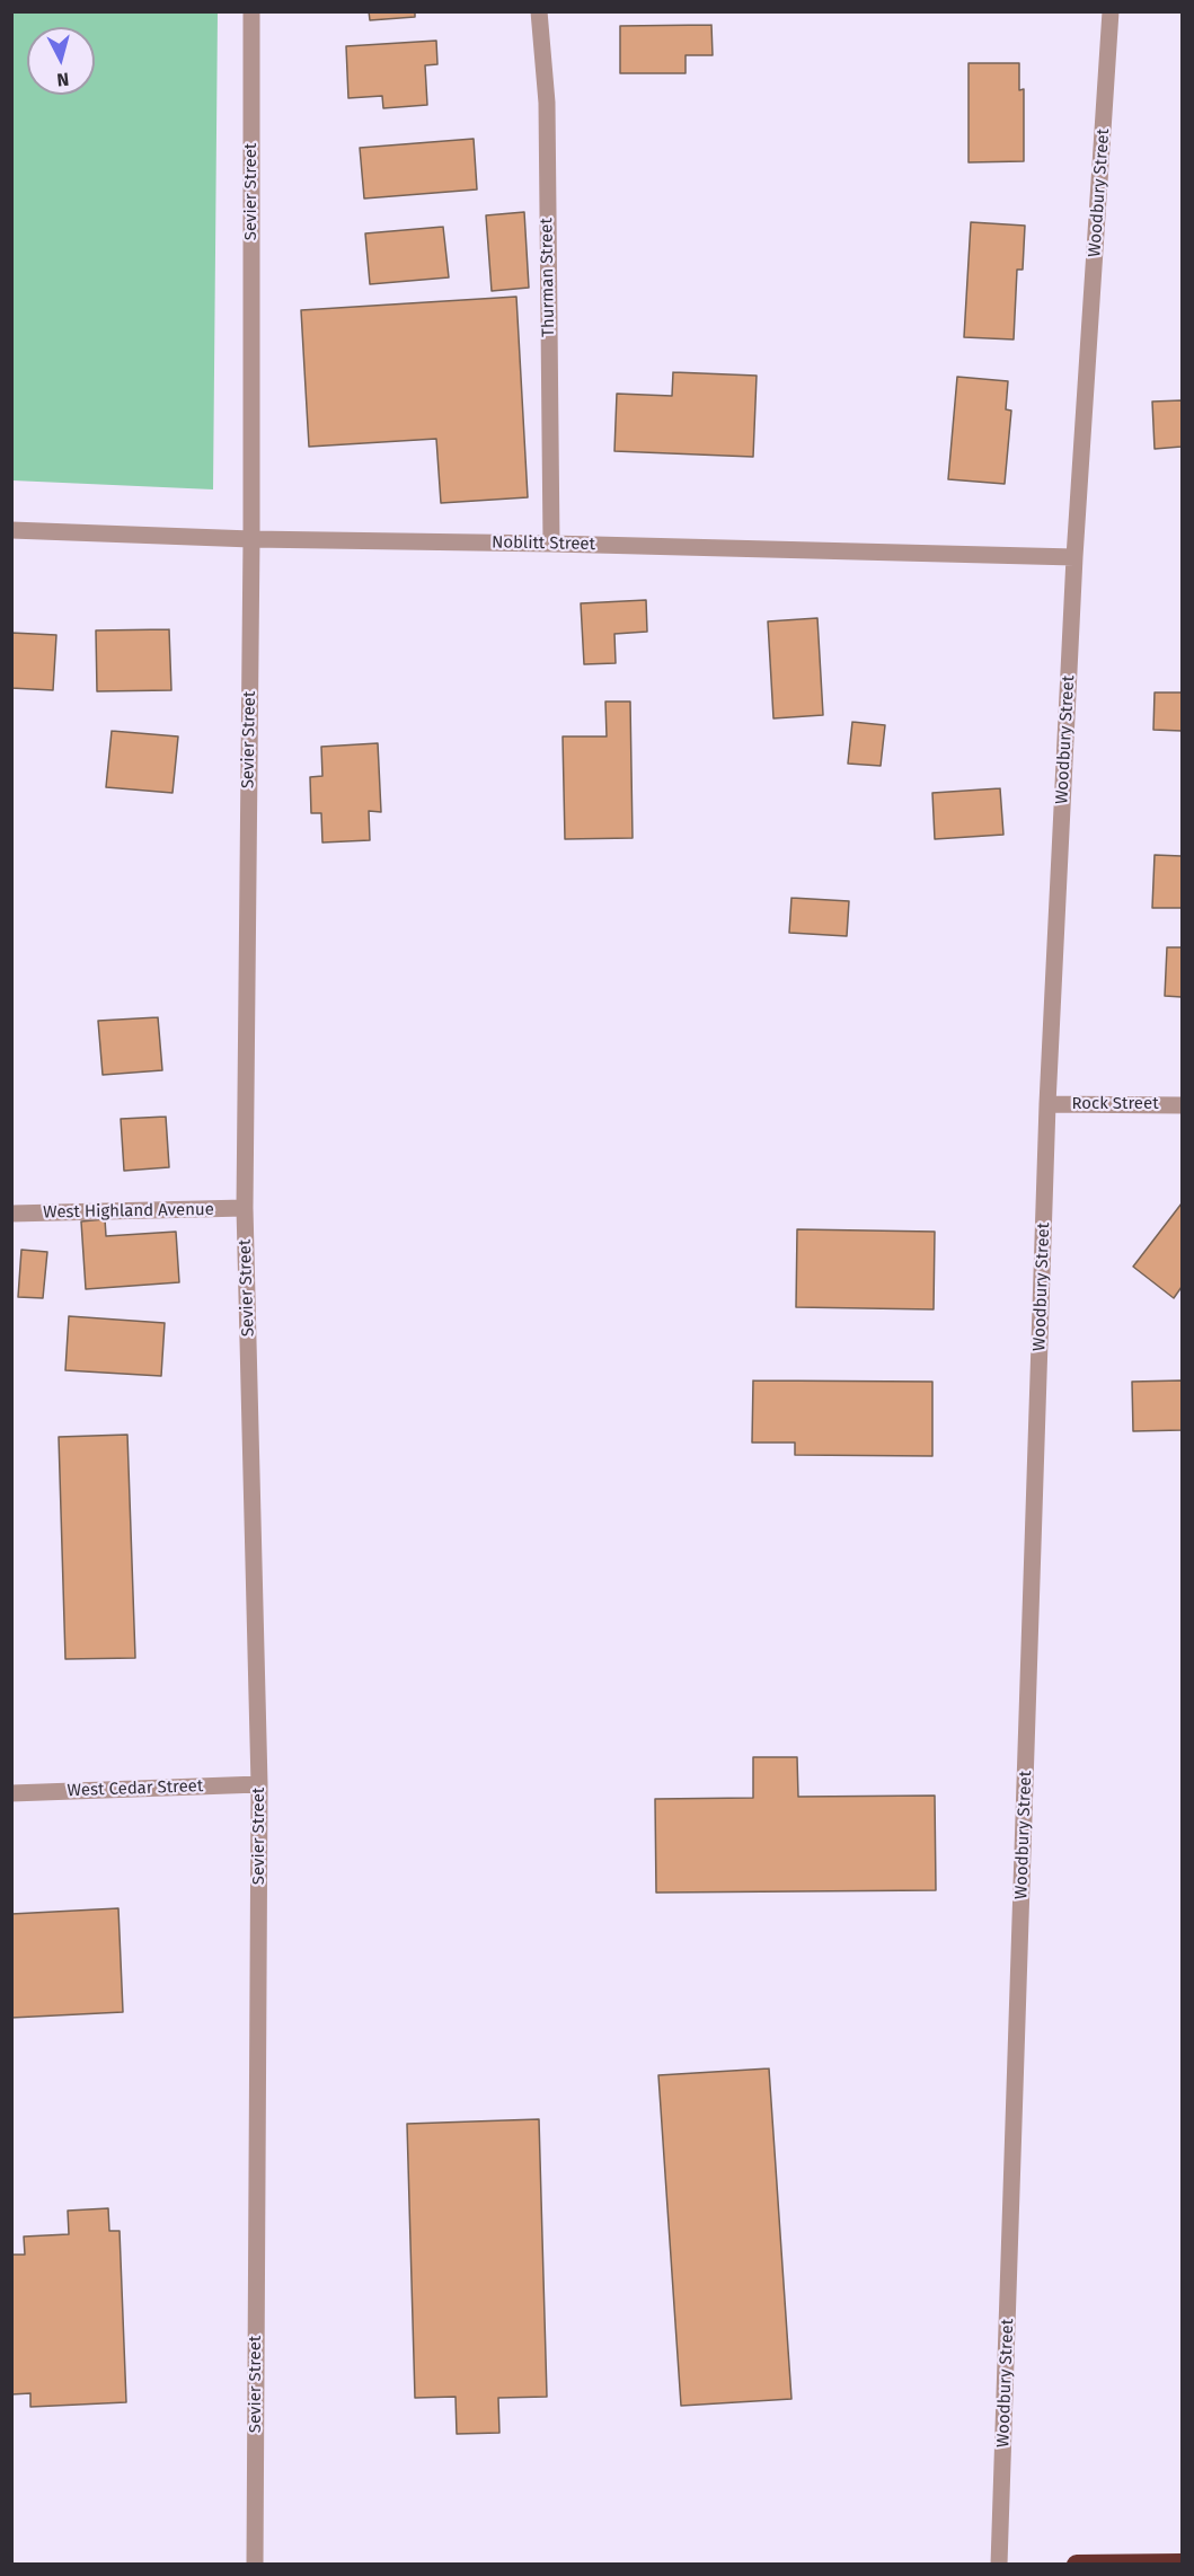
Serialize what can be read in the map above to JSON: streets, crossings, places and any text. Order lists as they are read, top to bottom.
{
  "streets": {
    "street": [
      "Sevier Street",
      "Woodbury Street",
      "Thurman Street",
      "Noblitt Street",
      "Rock Street",
      "West Highland Avenue",
      "West Cedar Street"
    ]
  },
  "crossings": [
    ["Sevier Street", "Noblitt Street"],
    ["Sevier Street", "West Highland Avenue"],
    ["Sevier Street", "West Cedar Street"],
    ["Woodbury Street", "Noblitt Street"],
    ["Woodbury Street", "Rock Street"],
    ["Thurman Street", "Noblitt Street"]
  ],
  "north": "bottom"
}
